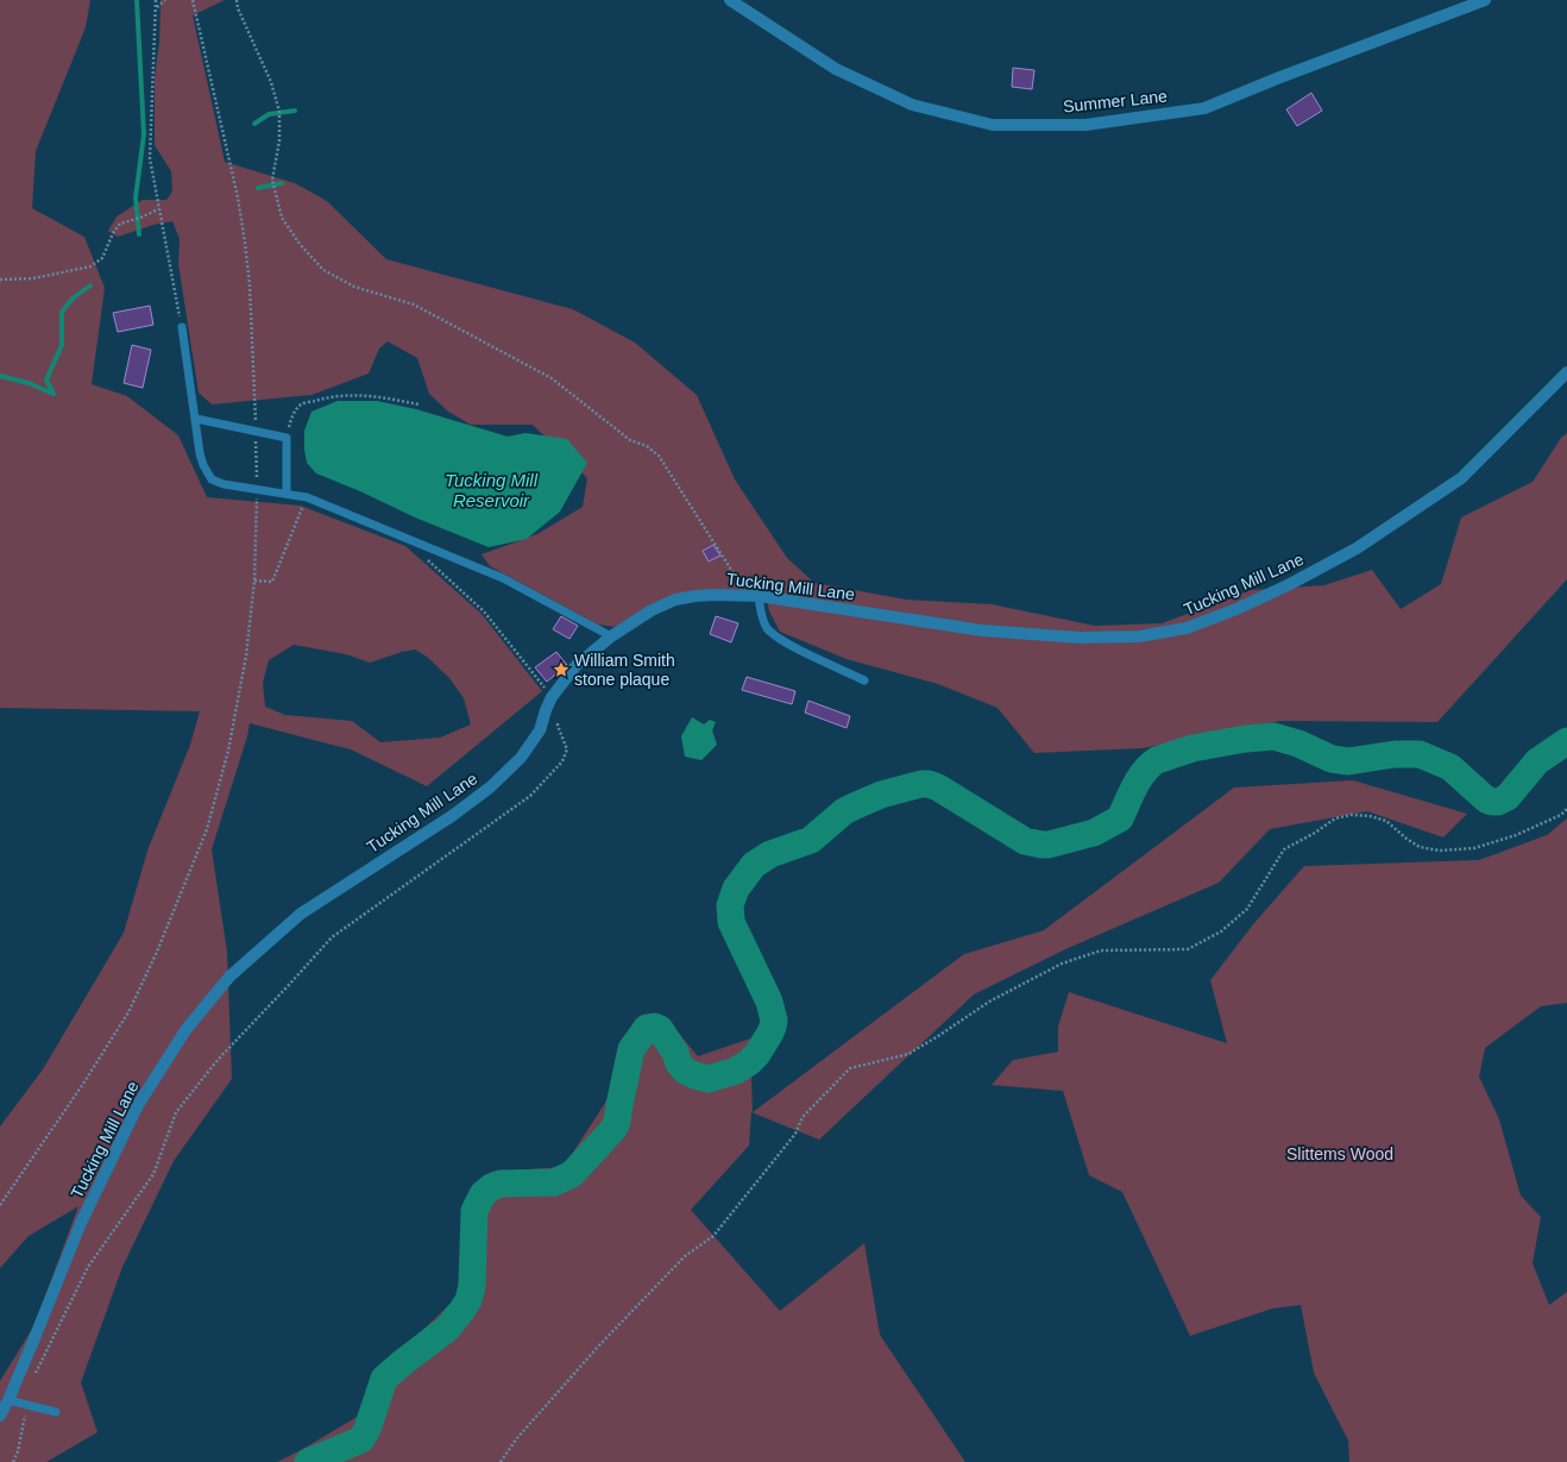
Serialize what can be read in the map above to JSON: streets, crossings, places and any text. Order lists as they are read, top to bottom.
{
  "streets": {
    "street": ["Summer Lane", "Tucking Mill Lane"]
  },
  "water": ["Tucking Mill Reservoir"],
  "parks": ["Slittems Wood"],
  "places": {
    "place": ["William Smith stone plaque"]
  }
}
